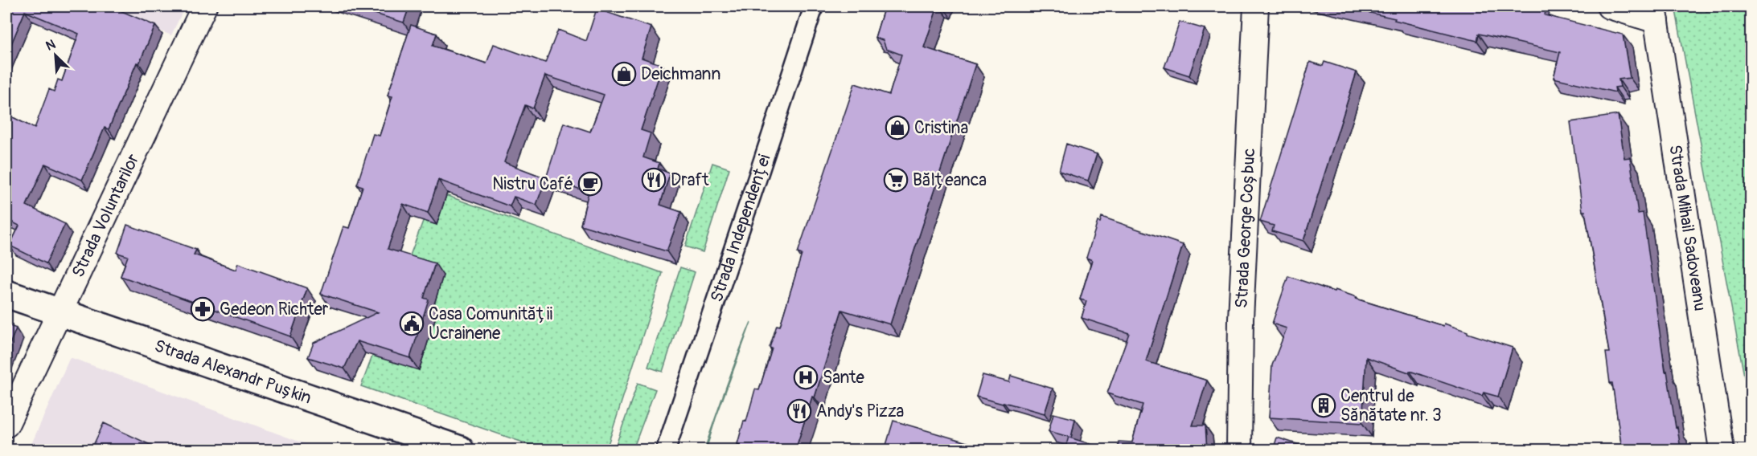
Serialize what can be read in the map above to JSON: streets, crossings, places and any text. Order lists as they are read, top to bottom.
{
  "streets": {
    "street": [
      "Strada Voluntarilor",
      "Strada Independenței",
      "Strada George Coșbuc",
      "Strada Mihail Sadoveanu",
      "Strada Alexandr Pușkin"
    ]
  },
  "crossings": [
    ["Strada Voluntarilor", "Strada Alexandr Pușkin"]
  ],
  "places": {
    "shop": ["Deichmann", "Cristina"],
    "restaurant": ["Draft", "Andy's Pizza"],
    "supermarket": ["Bălțeanca"],
    "cafe": ["Nistru Café"],
    "pharmacy": ["Gedeon Richter"],
    "public building": ["Casa Comunității Ucrainene"],
    "hospital": ["Sante"],
    "building": ["Centrul de Sănătate nr. 3"]
  },
  "north": "top left"
}
